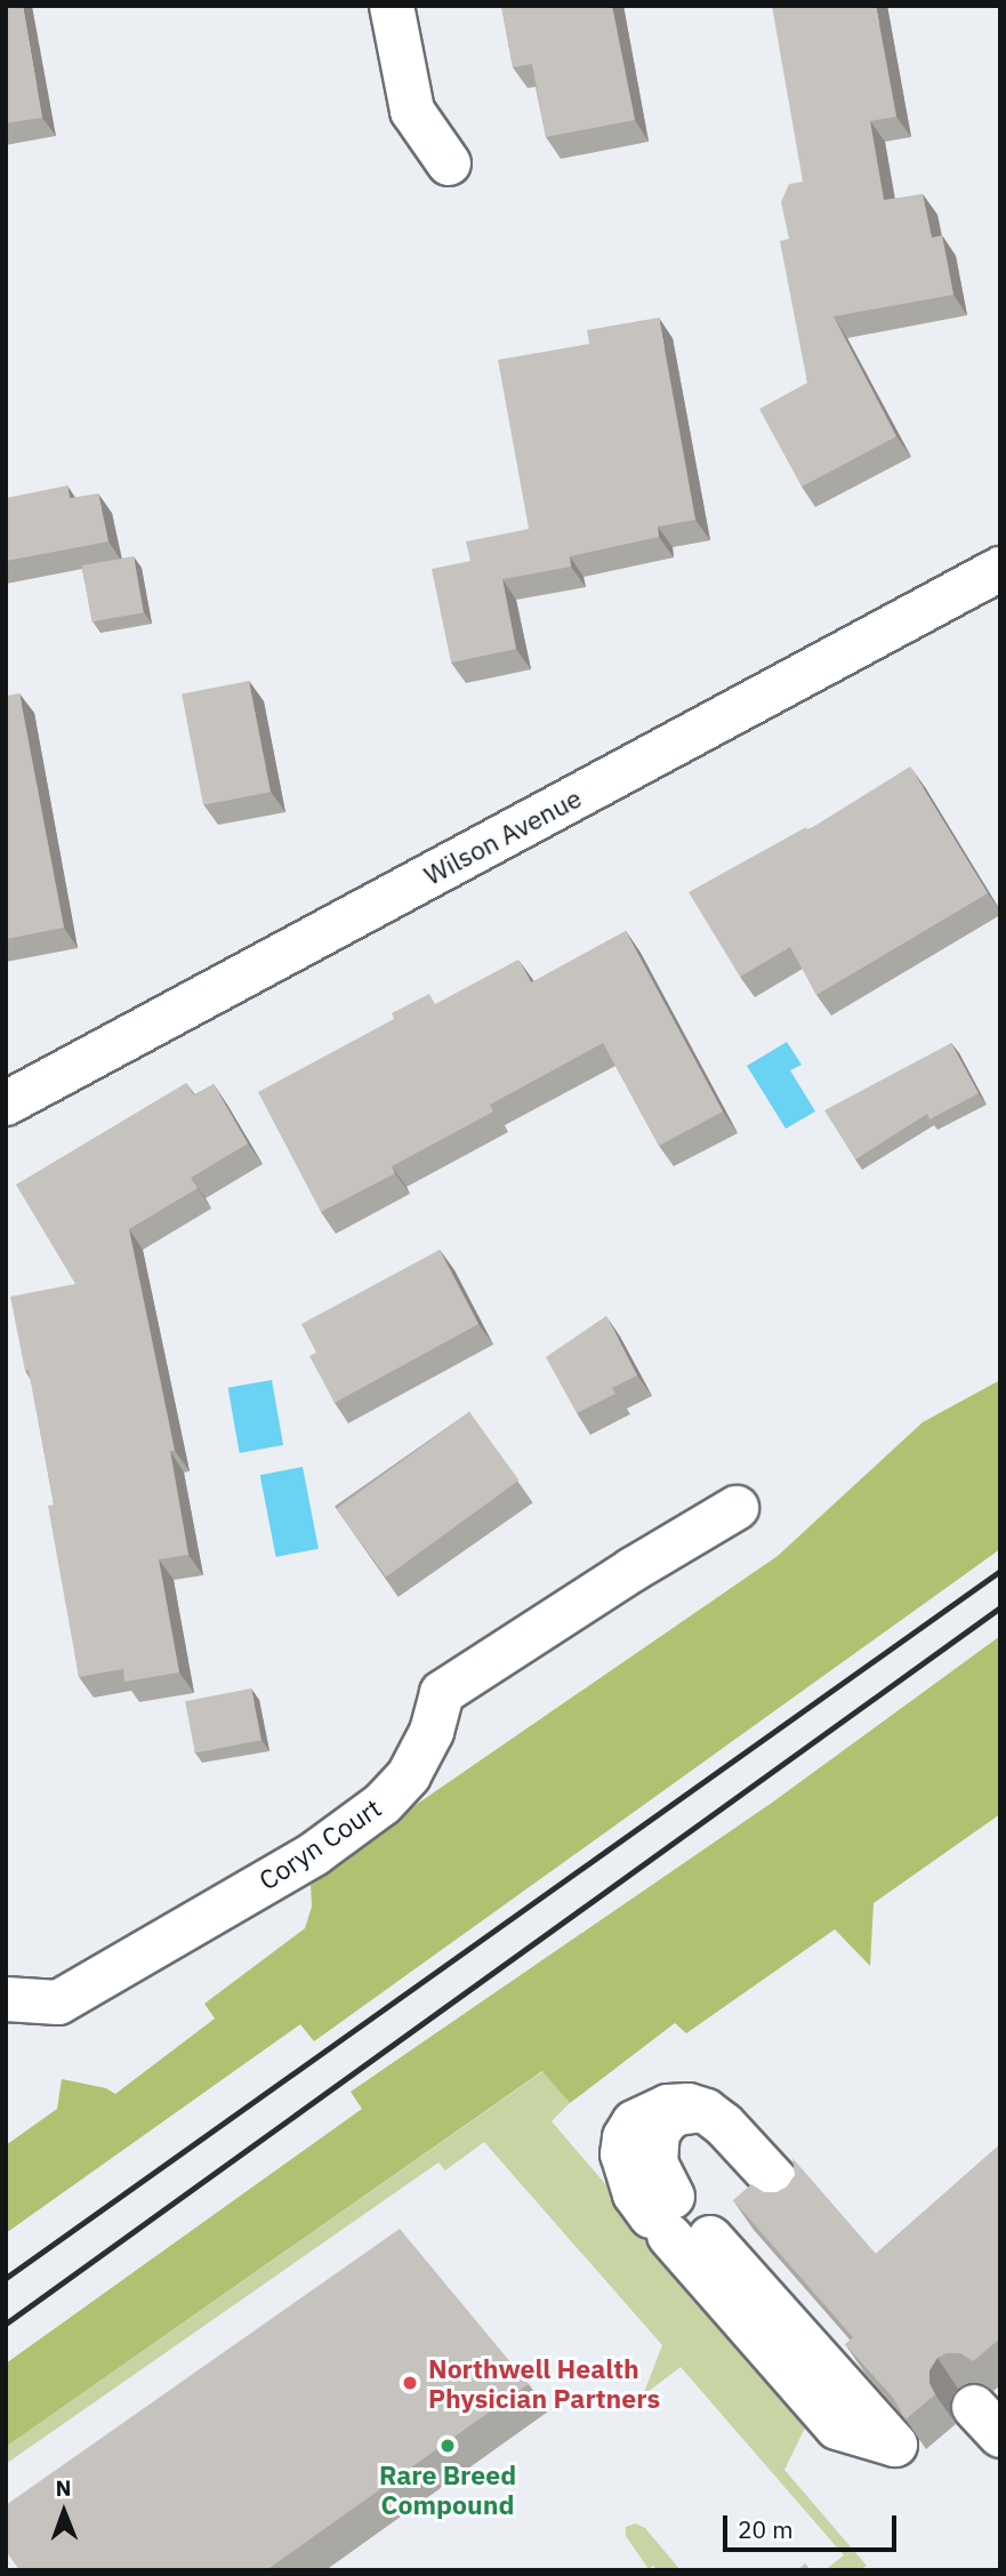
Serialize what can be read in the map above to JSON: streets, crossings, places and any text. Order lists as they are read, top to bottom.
{
  "streets": {
    "street": ["Wilson Avenue", "Coryn Court"]
  },
  "places": ["Northwell Health Physician Partners", "Rare Breed Compound"],
  "scale_bar": "20 m",
  "north": "top"
}
